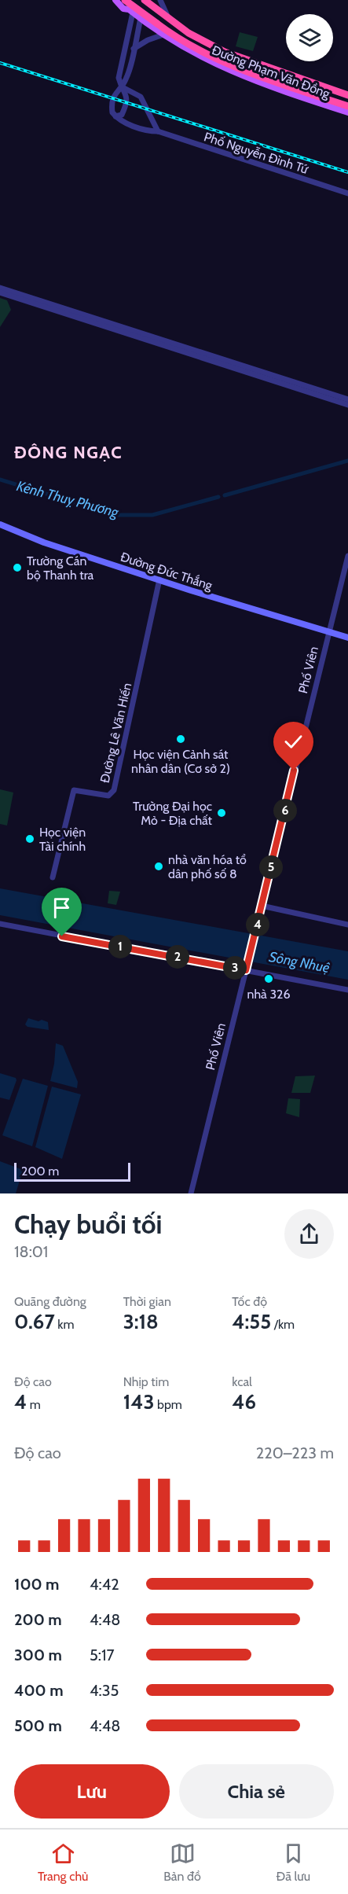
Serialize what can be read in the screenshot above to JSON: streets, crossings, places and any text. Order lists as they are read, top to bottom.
{
  "streets": {
    "main road": ["Đường Phạm Văn Đồng", "Đường Đức Thắng"],
    "street": ["Phố Nguyễn Đình Tứ", "Phố Viên", "Đường Lê Văn Hiến"]
  },
  "crossings": [
    ["Đường Đức Thắng", "Phố Viên"],
    ["Đường Đức Thắng", "Đường Lê Văn Hiến"]
  ],
  "districts": ["ĐÔNG NGẠC"],
  "water": ["Kênh Thuỵ Phương", "Sông Nhuệ"],
  "places": [
    "Trường Cán bộ Thanh tra",
    "Học viện Cảnh sát nhân dân (Cơ sở 2)",
    "Trường Đại học Mỏ - Địa chất",
    "Học viện Tài chính",
    "nhà văn hóa tổ dân phố số 8",
    "nhà 326"
  ],
  "scale_bar": "200 m",
  "page": {
    "pins": [
      "6",
      "5",
      "4",
      "1",
      "2",
      "3"
    ],
    "scale": "200 m",
    "heading": ["Chạy buổi tối", "18:01"],
    "stats": [
      ["Quãng đường", "0.67 km"],
      ["Thời gian", "3:18"],
      ["Tốc độ", "4:55 /km"],
      ["Độ cao", "4 m"],
      ["Nhịp tim", "143 bpm"],
      ["kcal", "46"]
    ],
    "chart": ["Độ cao", "220–223 m"],
    "list": [
      {
        "name": "100 m",
        "note": "4:42"
      },
      {
        "name": "200 m",
        "note": "4:48"
      },
      {
        "name": "300 m",
        "note": "5:17"
      },
      {
        "name": "400 m",
        "note": "4:35"
      },
      {
        "name": "500 m",
        "note": "4:48"
      }
    ],
    "buttons": ["Lưu", "Chia sẻ"],
    "tabs": ["Trang chủ", "Bản đồ", "Đã lưu"]
  }
}
